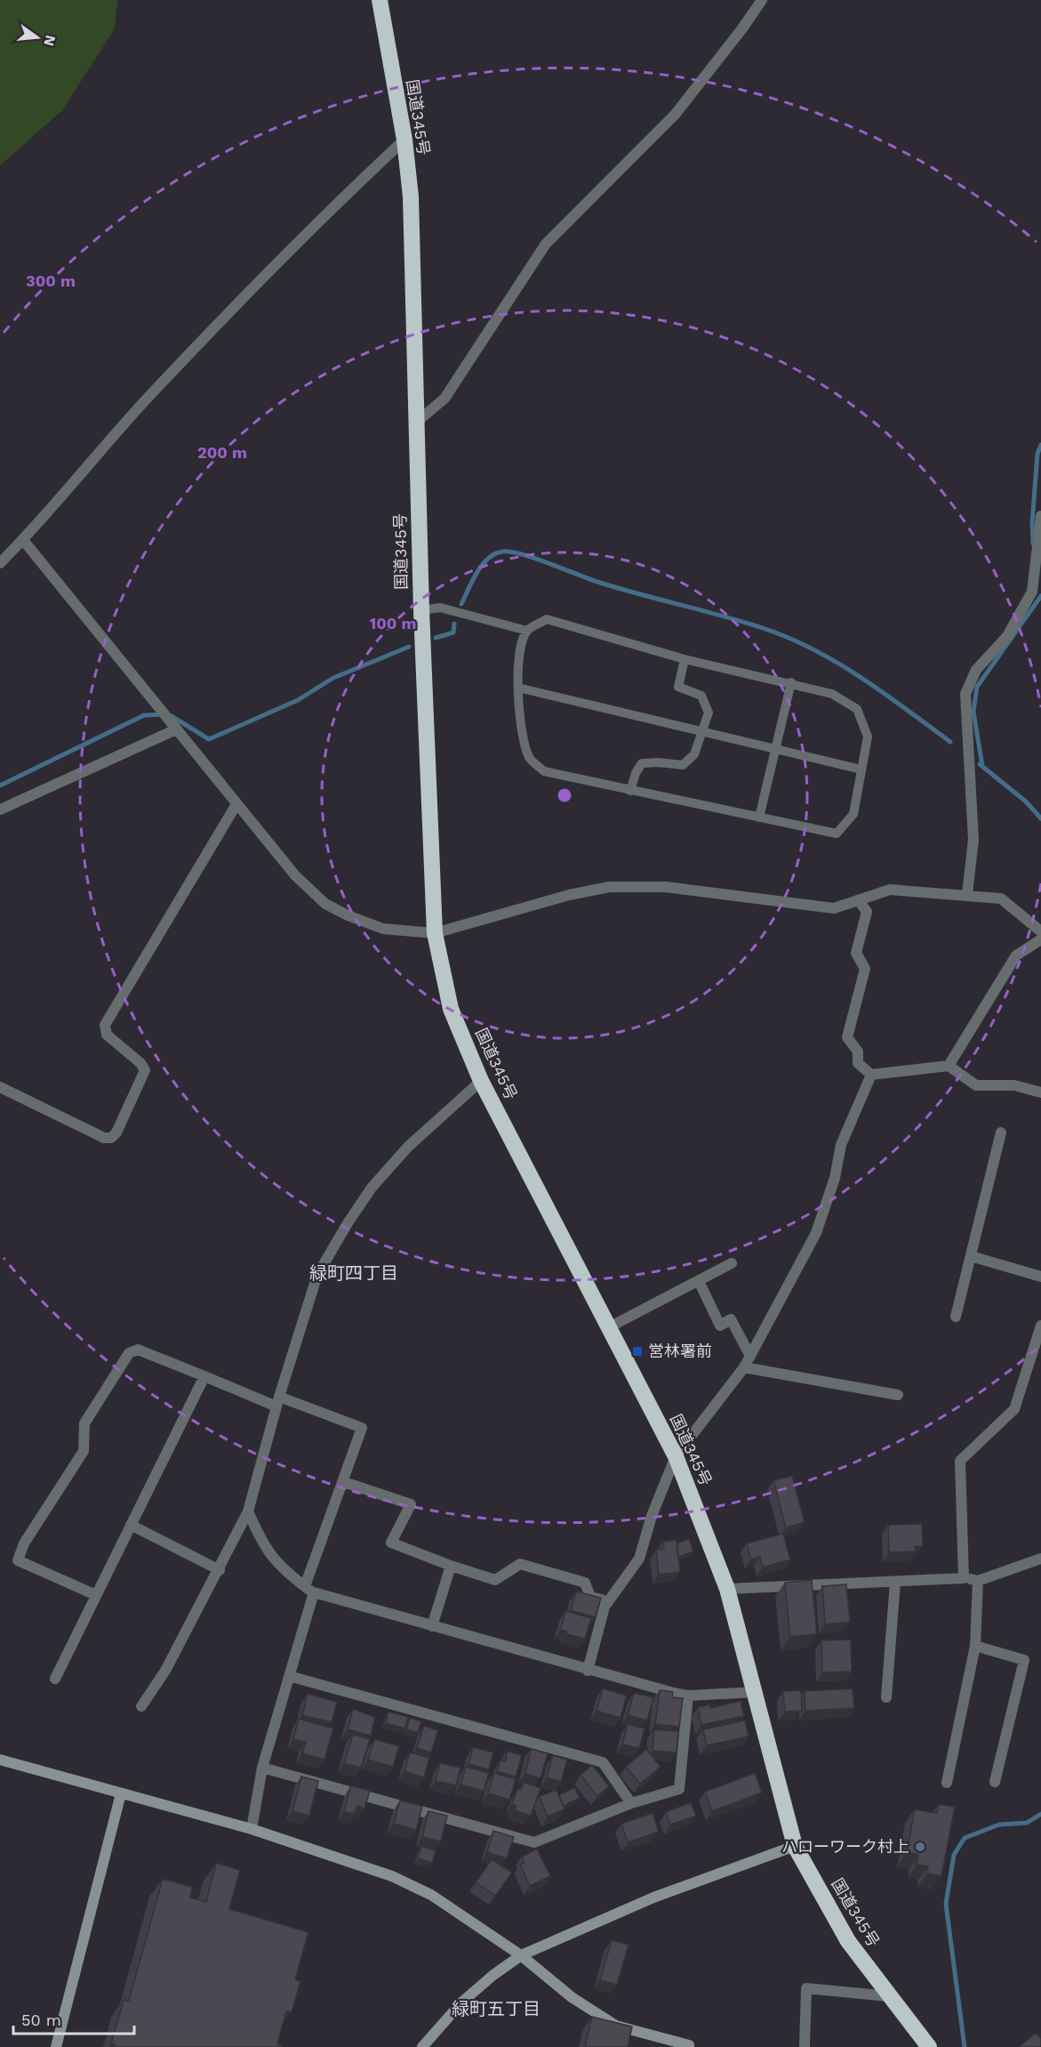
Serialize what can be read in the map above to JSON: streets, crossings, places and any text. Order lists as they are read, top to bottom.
{
  "streets": {
    "highway": ["国道345号"]
  },
  "districts": ["緑町四丁目", "緑町五丁目"],
  "places": {
    "transit": ["営林署前"],
    "other": ["ハローワーク村上"]
  },
  "scale_bar": "50 m",
  "north": "right",
  "rings": ["300 m", "200 m", "100 m"]
}
